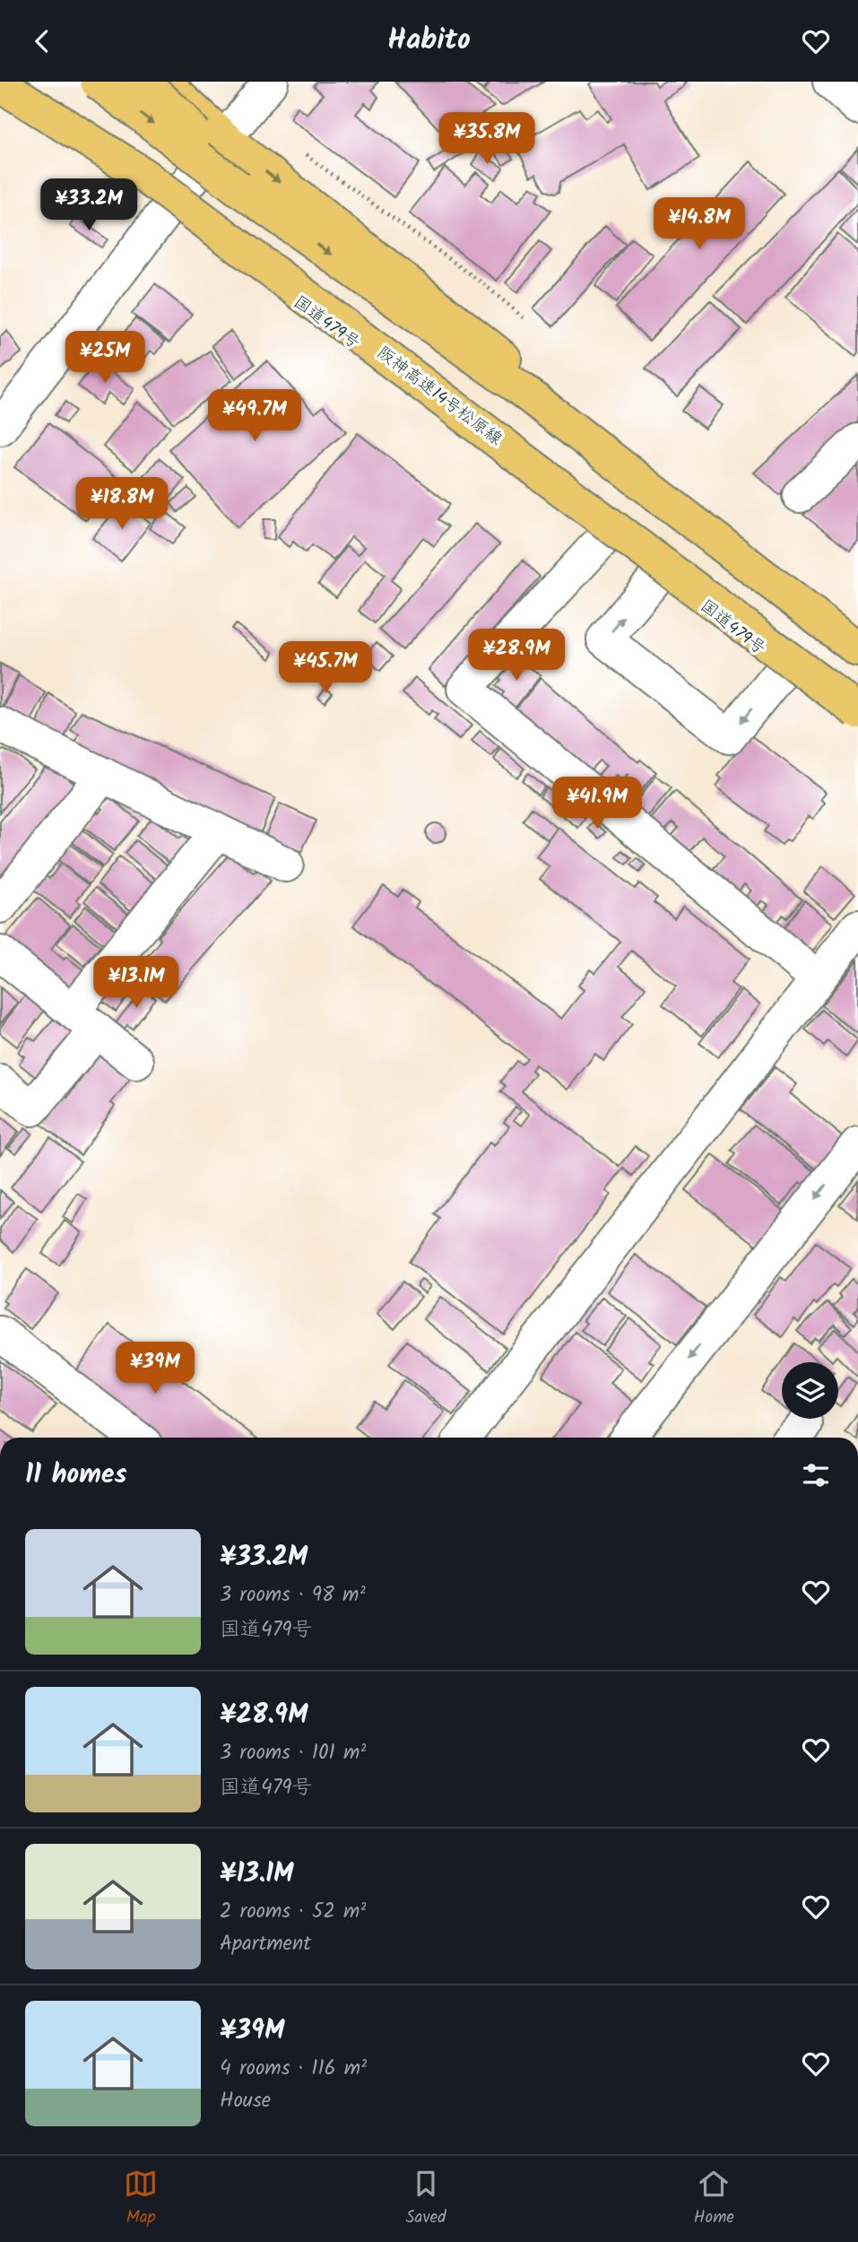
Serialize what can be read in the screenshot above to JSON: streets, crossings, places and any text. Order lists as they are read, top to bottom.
{
  "streets": {
    "highway": ["国道479号", "阪神高速14号松原線"]
  },
  "page": {
    "header": "Habito",
    "price": [
      "¥35.8M",
      "¥33.2M",
      "¥14.8M",
      "¥25M",
      "¥49.7M",
      "¥18.8M",
      "¥28.9M",
      "¥45.7M",
      "¥41.9M",
      "¥13.1M",
      "¥39M"
    ],
    "heading": "11 homes",
    "list": [
      {
        "name": "¥33.2M",
        "note": "3 rooms · 98 m² · 国道479号"
      },
      {
        "name": "¥28.9M",
        "note": "3 rooms · 101 m² · 国道479号"
      },
      {
        "name": "¥13.1M",
        "note": "2 rooms · 52 m² · Apartment"
      },
      {
        "name": "¥39M",
        "note": "4 rooms · 116 m² · House"
      }
    ],
    "tabs": ["Map", "Saved", "Home"]
  }
}
